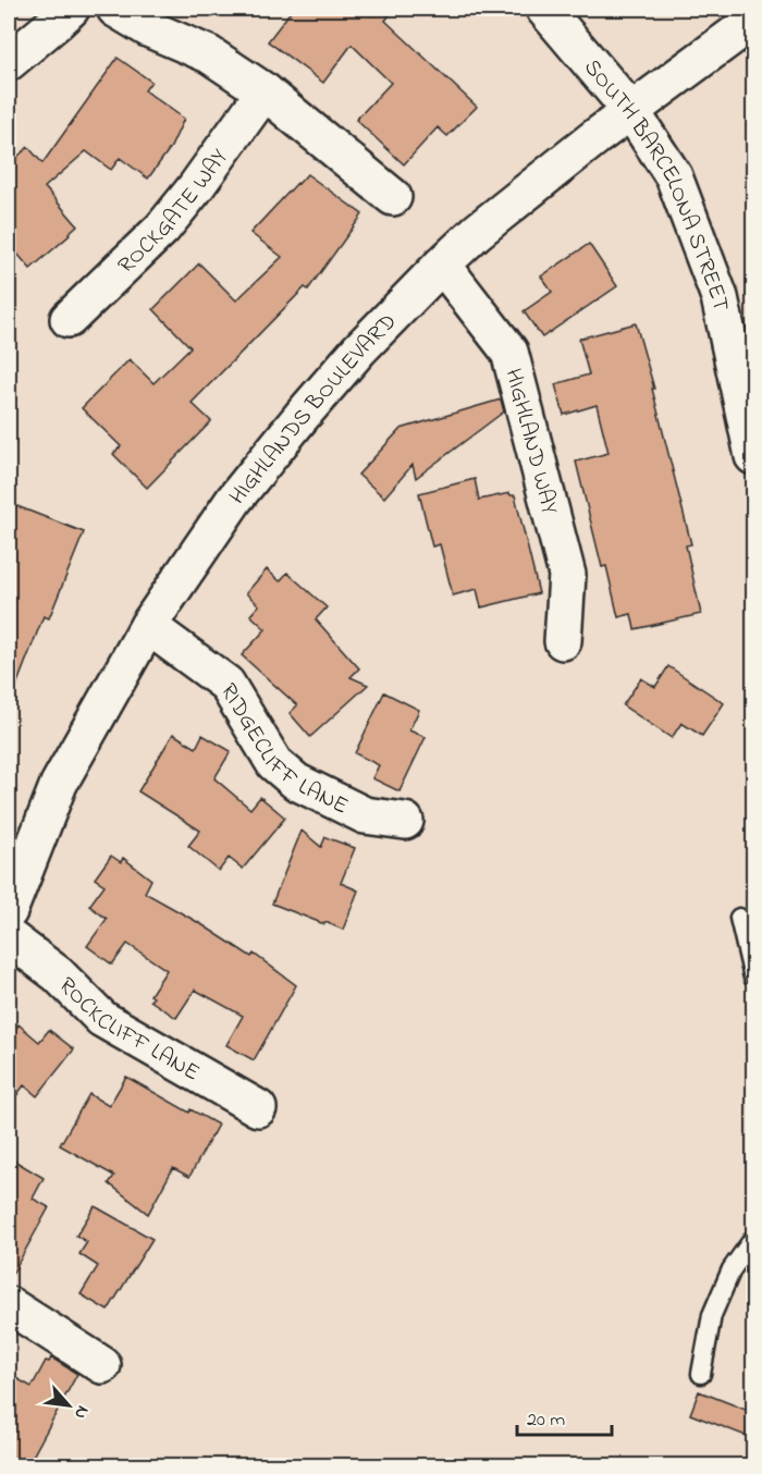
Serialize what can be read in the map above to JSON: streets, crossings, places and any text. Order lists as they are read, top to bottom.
{
  "streets": {
    "street": [
      "SOUTH BARCELONA STREET",
      "ROCKGATE WAY",
      "HIGHLANDS BOULEVARD",
      "HIGHLAND WAY",
      "RIDGECLIFF LANE",
      "ROCKCLIFF LANE"
    ]
  },
  "crossings": [
    ["SOUTH BARCELONA STREET", "HIGHLANDS BOULEVARD"],
    ["HIGHLANDS BOULEVARD", "HIGHLAND WAY"],
    ["HIGHLANDS BOULEVARD", "RIDGECLIFF LANE"]
  ],
  "scale_bar": "20 m",
  "north": "bottom right"
}
